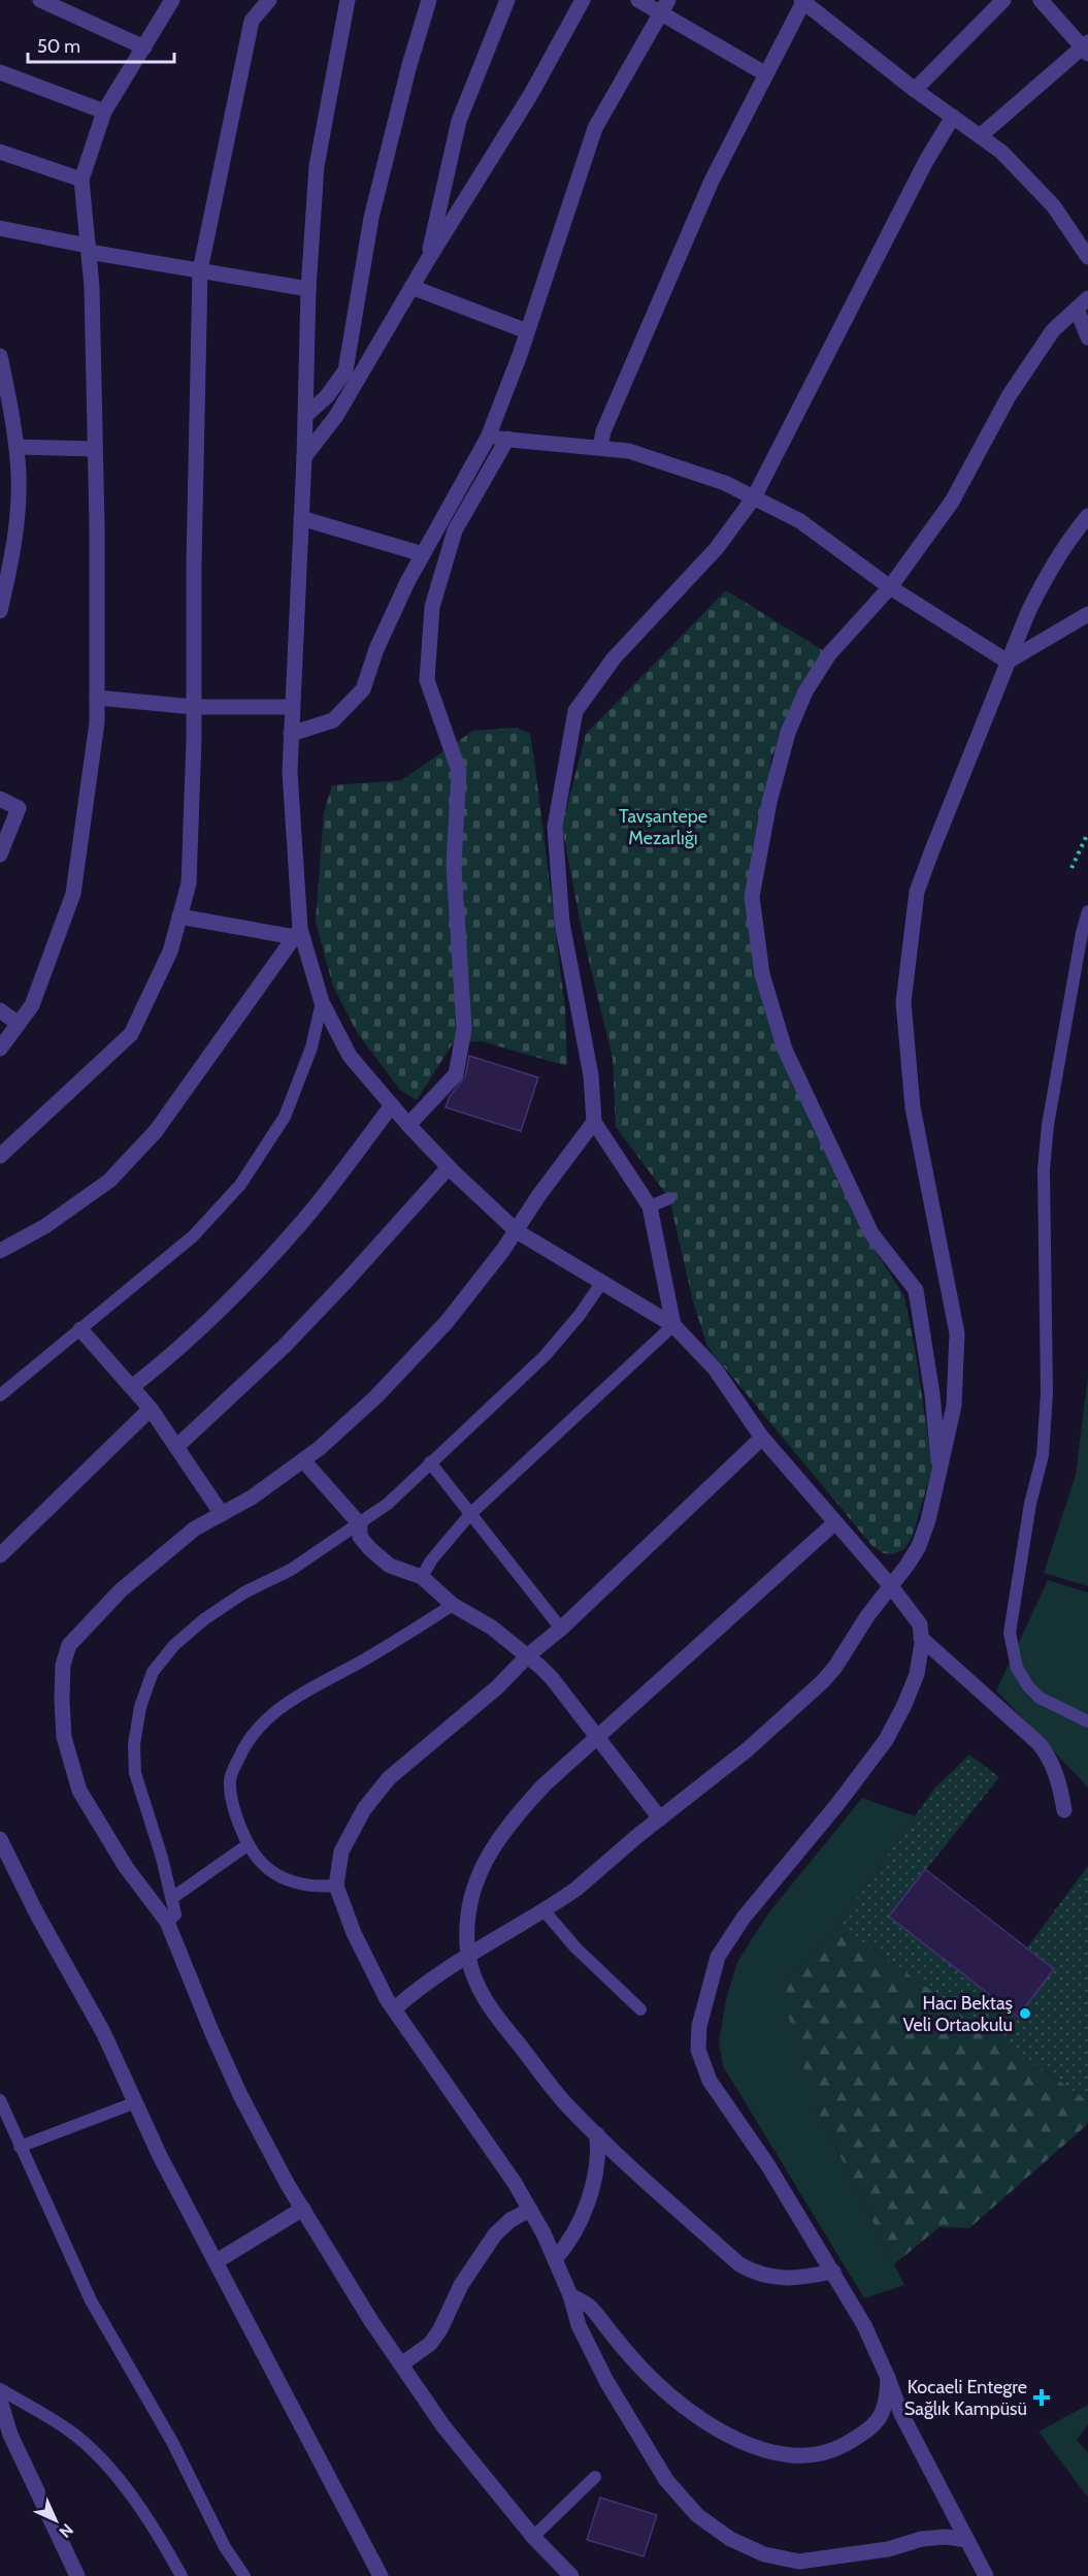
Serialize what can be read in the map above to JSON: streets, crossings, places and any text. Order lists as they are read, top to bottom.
{
  "parks": ["Tavşantepe Mezarlığı"],
  "places": {
    "other": ["Hacı Bektaş Veli Ortaokulu"],
    "health": ["Kocaeli Entegre Sağlık Kampüsü"]
  },
  "scale_bar": "50 m",
  "north": "bottom right"
}
